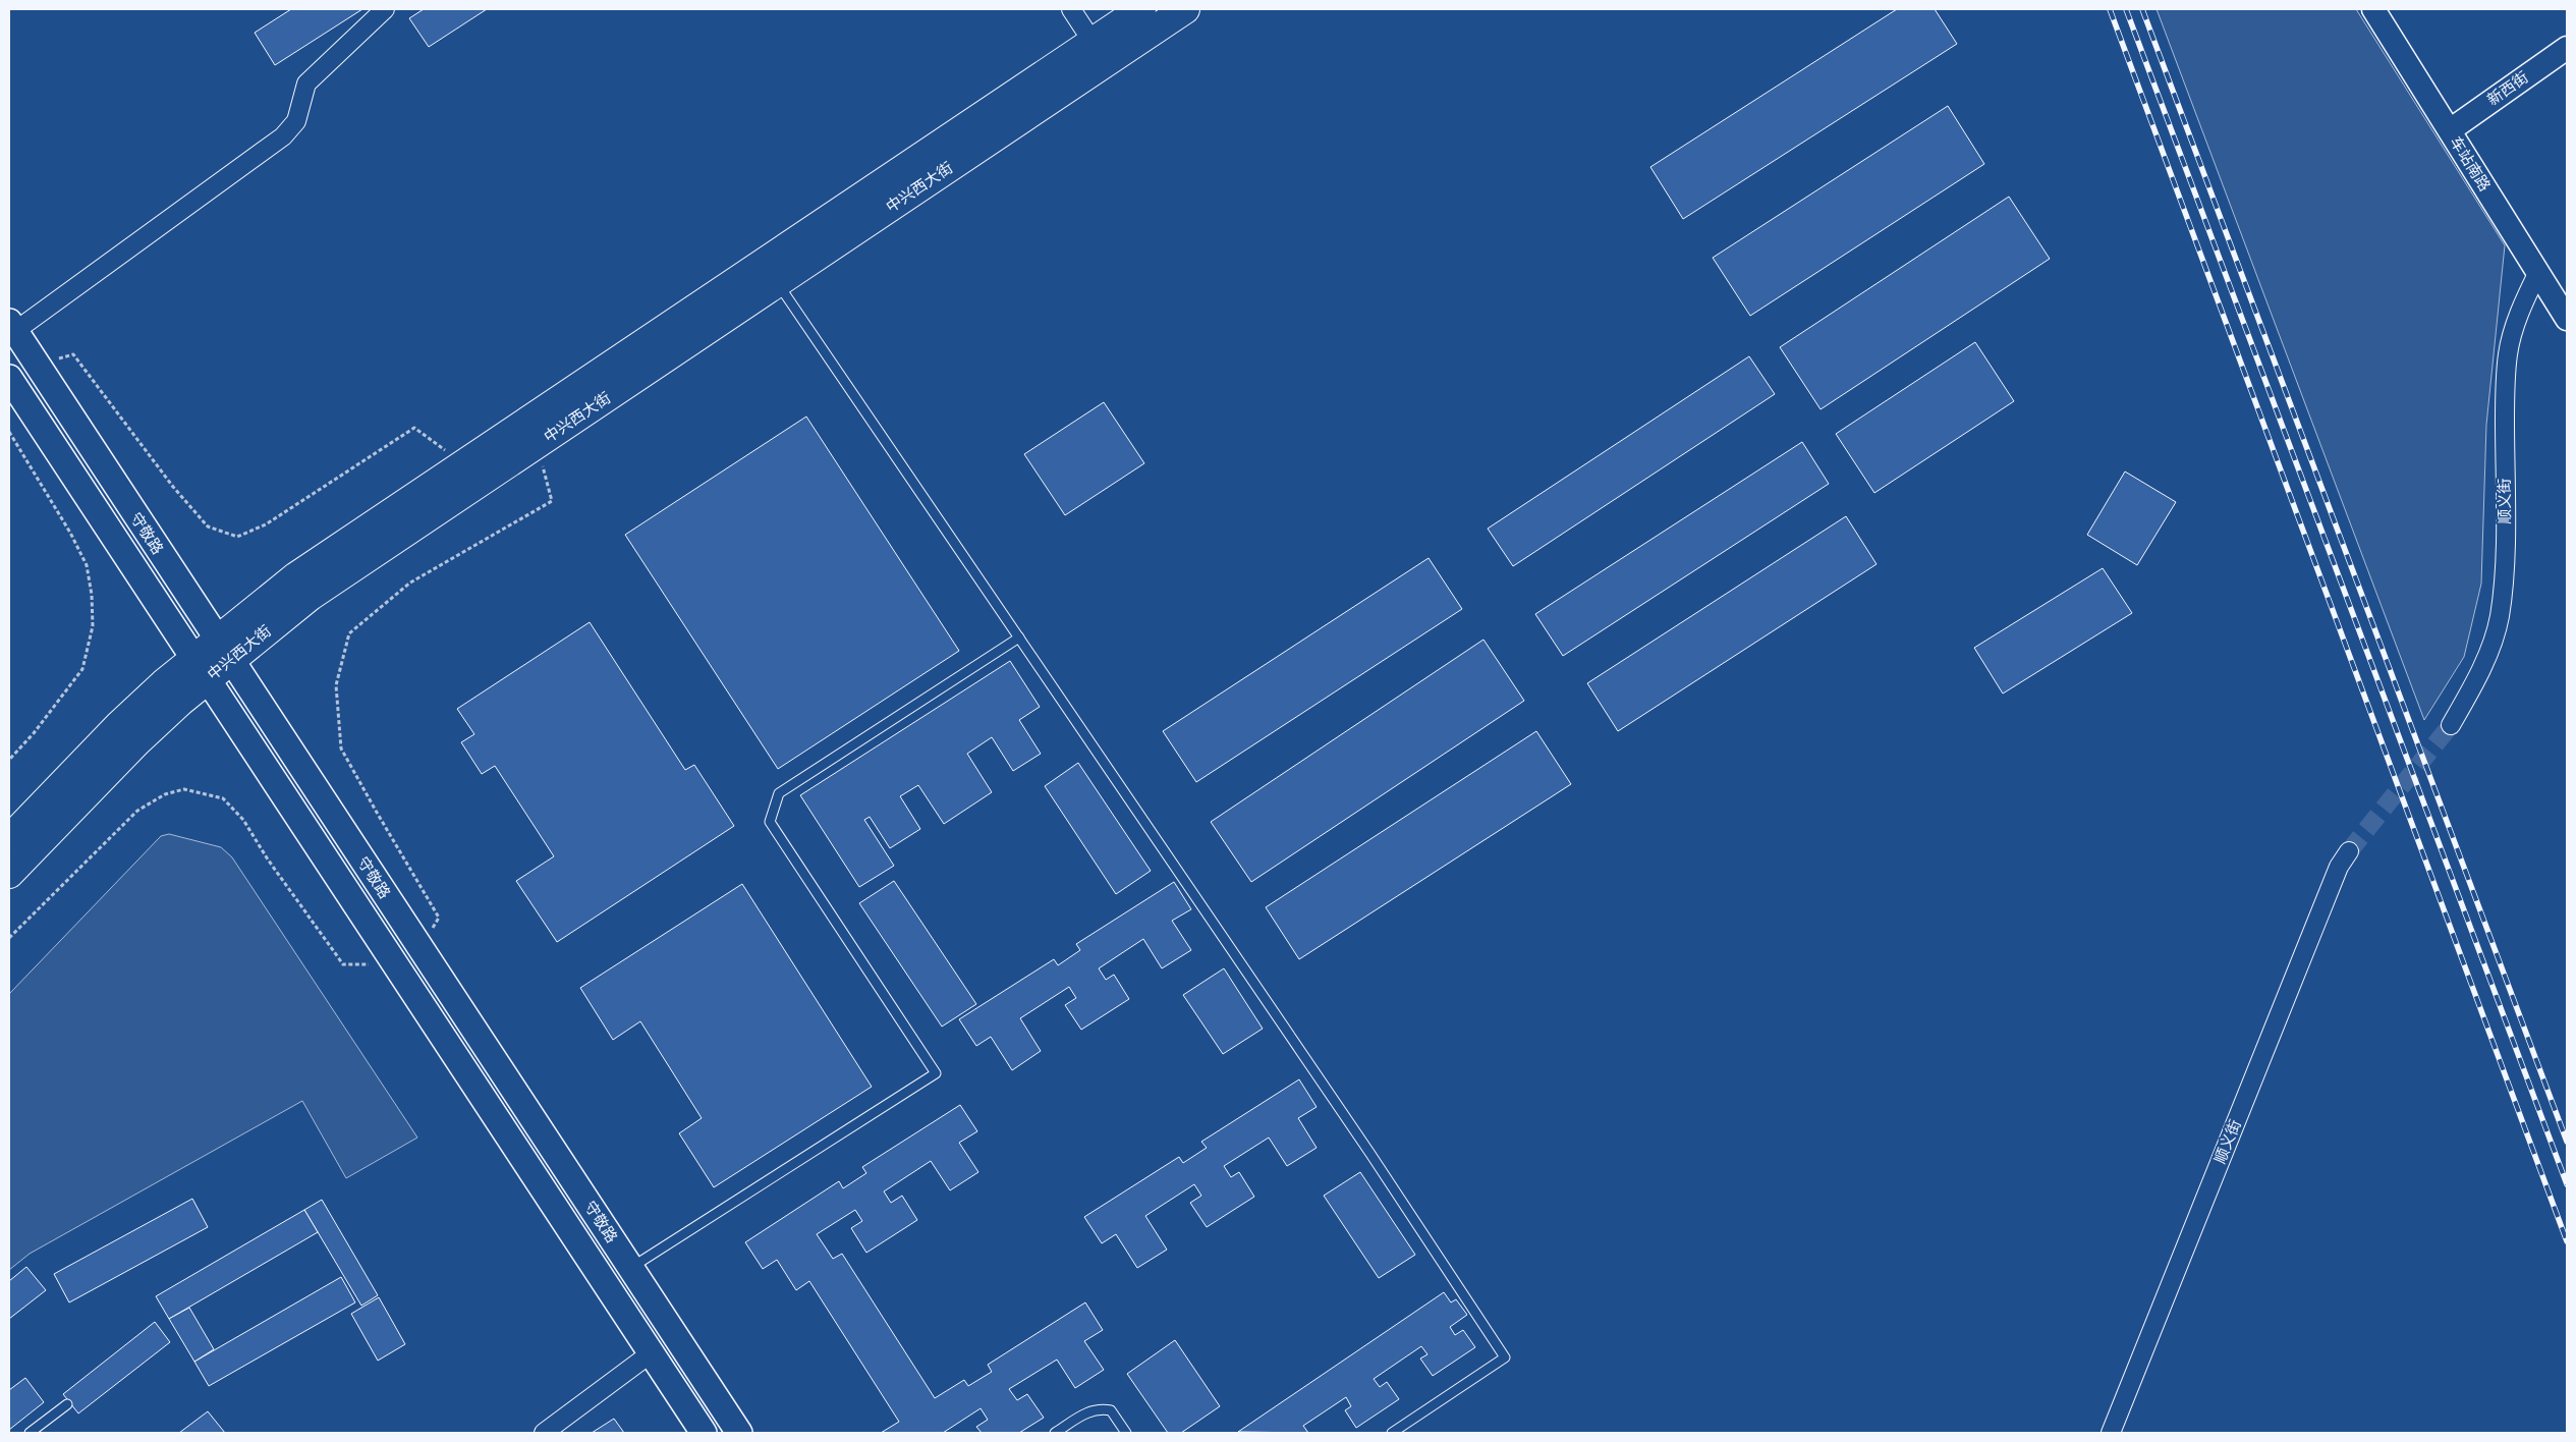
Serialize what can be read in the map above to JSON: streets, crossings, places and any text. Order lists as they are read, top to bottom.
{
  "streets": {
    "main road": ["中兴西大街", "守敬路"],
    "street": ["新西街", "车站南路", "顺义街"]
  },
  "crossings": [
    ["新西街", "车站南路"],
    ["车站南路", "顺义街"],
    ["中兴西大街", "守敬路"]
  ]
}
